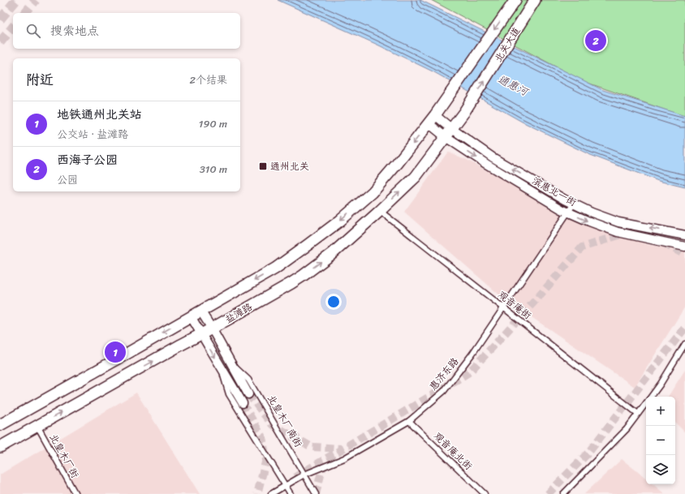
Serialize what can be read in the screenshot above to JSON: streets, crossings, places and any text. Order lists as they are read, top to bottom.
{
  "streets": {
    "main road": ["北关大道", "盐滩路"],
    "street": [
      "滨惠北一街",
      "观音庵街",
      "惠济东路",
      "北皇木厂南街",
      "观音庵北街",
      "北皇木厂街"
    ]
  },
  "crossings": [
    ["北关大道", "滨惠北一街"],
    ["北关大道", "盐滩路"],
    ["滨惠北一街", "盐滩路"],
    ["滨惠北一街", "惠济东路"],
    ["观音庵街", "盐滩路"],
    ["观音庵街", "惠济东路"],
    ["盐滩路", "北皇木厂南街"],
    ["盐滩路", "北皇木厂街"],
    ["惠济东路", "北皇木厂南街"],
    ["惠济东路", "观音庵北街"]
  ],
  "water": ["通惠河"],
  "places": {
    "transit": ["通州北关"]
  },
  "page": {
    "search": "搜索地点",
    "pins": ["2", "1"],
    "heading": ["附近", "2个结果"],
    "list": [
      {
        "mark": "1",
        "name": "地铁通州北关站",
        "note": "公交站 · 盐滩路",
        "value": "190 m"
      },
      {
        "mark": "2",
        "name": "西海子公园",
        "note": "公园",
        "value": "310 m"
      }
    ],
    "map_buttons": ["+", "−"]
  }
}
